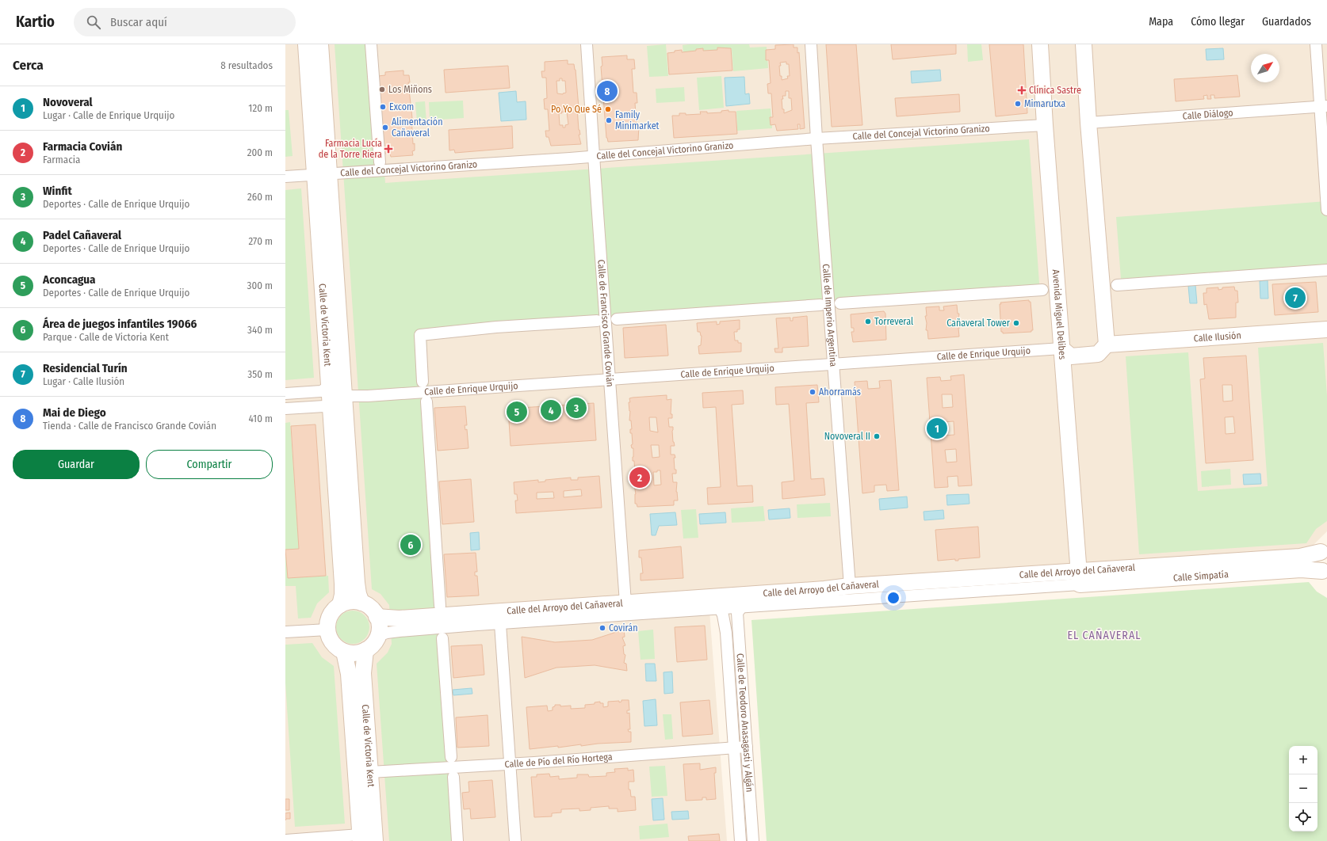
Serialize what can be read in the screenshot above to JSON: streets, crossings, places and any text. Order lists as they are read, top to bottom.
{
  "streets": {
    "main road": [
      "Avenida Miguel Delibes",
      "Calle de Victoria Kent",
      "Calle Ilusión",
      "Calle del Arroyo del Cañaveral",
      "Calle Simpatía"
    ],
    "street": [
      "Calle Diálogo",
      "Calle del Concejal Victorino Granizo",
      "Calle de Imperio Argentina",
      "Calle de Francisco Grande Covián",
      "Calle de Enrique Urquijo",
      "Calle de Teodoro Anasagasti y Algán",
      "Calle de Pío del Río Hortega"
    ]
  },
  "crossings": [
    ["Calle del Concejal Victorino Granizo", "Avenida Miguel Delibes"],
    ["Calle del Concejal Victorino Granizo", "Calle de Imperio Argentina"],
    ["Calle del Concejal Victorino Granizo", "Calle de Francisco Grande Covián"],
    ["Calle del Concejal Victorino Granizo", "Calle de Victoria Kent"],
    ["Avenida Miguel Delibes", "Calle de Enrique Urquijo"],
    ["Avenida Miguel Delibes", "Calle del Arroyo del Cañaveral"],
    ["Avenida Miguel Delibes", "Calle Simpatía"],
    ["Calle de Imperio Argentina", "Calle de Enrique Urquijo"],
    ["Calle de Imperio Argentina", "Calle del Arroyo del Cañaveral"],
    ["Calle de Francisco Grande Covián", "Calle de Enrique Urquijo"],
    ["Calle de Francisco Grande Covián", "Calle del Arroyo del Cañaveral"],
    ["Calle de Victoria Kent", "Calle de Enrique Urquijo"],
    ["Calle de Victoria Kent", "Calle del Arroyo del Cañaveral"],
    ["Calle de Victoria Kent", "Calle de Pío del Río Hortega"],
    ["Calle del Arroyo del Cañaveral", "Calle Simpatía"],
    ["Calle del Arroyo del Cañaveral", "Calle de Teodoro Anasagasti y Algán"],
    ["Calle de Teodoro Anasagasti y Algán", "Calle de Pío del Río Hortega"]
  ],
  "districts": ["EL CAÑAVERAL"],
  "places": {
    "other": [
      "Los Miñons",
      "Mimarutxa",
      "Excom",
      "Po Yo Que Sé",
      "Family Minimarket",
      "Alimentación Cañaveral",
      "Torreveral",
      "Cañaveral Tower",
      "Ahorramás",
      "Novoveral II",
      "Covirán"
    ],
    "health": ["Clínica Sastre", "Farmacia Lucía de la Torre Riera"]
  },
  "north": "top right",
  "page": {
    "header": "Kartio",
    "search": "Buscar aquí",
    "nav": ["Mapa", "Cómo llegar", "Guardados"],
    "heading": ["Cerca", "8 resultados"],
    "pins": [
      "8",
      "7",
      "3",
      "4",
      "5",
      "1",
      "2",
      "6"
    ],
    "list": [
      {
        "mark": "1",
        "name": "Novoveral",
        "note": "Lugar · Calle de Enrique Urquijo",
        "value": "120 m"
      },
      {
        "mark": "2",
        "name": "Farmacia Covián",
        "note": "Farmacia",
        "value": "200 m"
      },
      {
        "mark": "3",
        "name": "Winfit",
        "note": "Deportes · Calle de Enrique Urquijo",
        "value": "260 m"
      },
      {
        "mark": "4",
        "name": "Padel Cañaveral",
        "note": "Deportes · Calle de Enrique Urquijo",
        "value": "270 m"
      },
      {
        "mark": "5",
        "name": "Aconcagua",
        "note": "Deportes · Calle de Enrique Urquijo",
        "value": "300 m"
      },
      {
        "mark": "6",
        "name": "Área de juegos infantiles 19066",
        "note": "Parque · Calle de Victoria Kent",
        "value": "340 m"
      },
      {
        "mark": "7",
        "name": "Residencial Turín",
        "note": "Lugar · Calle Ilusión",
        "value": "350 m"
      },
      {
        "mark": "8",
        "name": "Mai de Diego",
        "note": "Tienda · Calle de Francisco Grande Covián",
        "value": "410 m"
      }
    ],
    "buttons": ["Guardar", "Compartir"],
    "map_buttons": ["+", "−"]
  }
}
